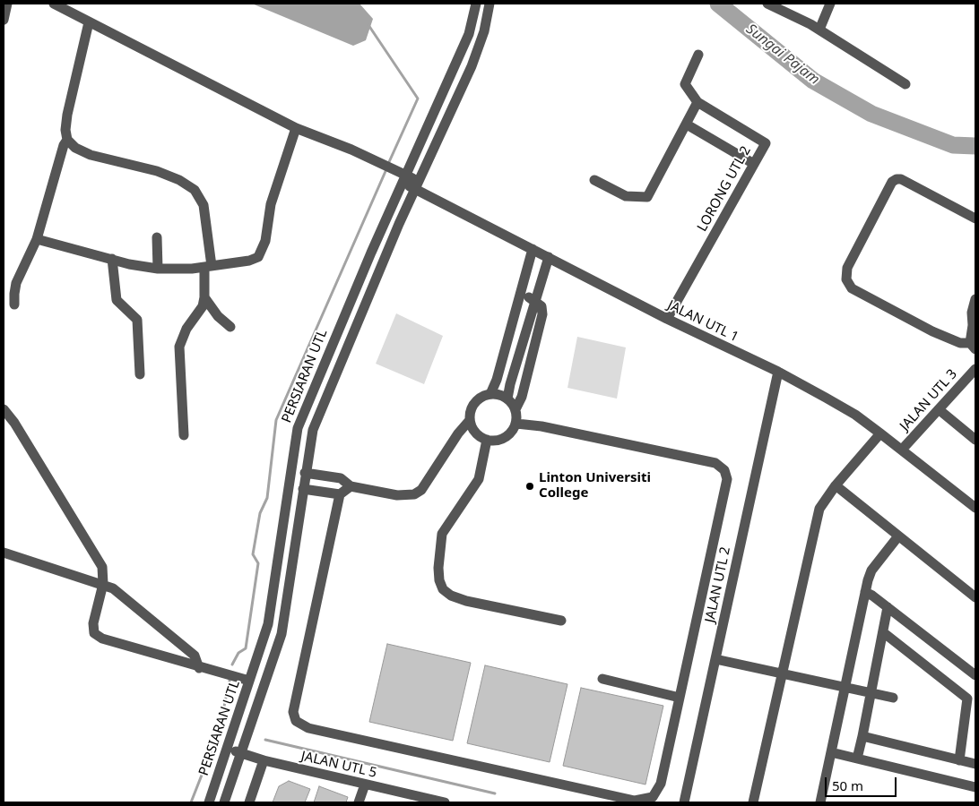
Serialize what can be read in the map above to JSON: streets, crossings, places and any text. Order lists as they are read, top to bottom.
{
  "streets": {
    "street": [
      "LORONG UTL 2",
      "JALAN UTL 1",
      "PERSIARAN UTL",
      "JALAN UTL 3",
      "JALAN UTL 2",
      "JALAN UTL 5"
    ]
  },
  "crossings": [
    ["LORONG UTL 2", "JALAN UTL 1"],
    ["JALAN UTL 1", "PERSIARAN UTL"],
    ["JALAN UTL 1", "JALAN UTL 3"],
    ["JALAN UTL 1", "JALAN UTL 2"],
    ["PERSIARAN UTL", "JALAN UTL 5"]
  ],
  "water": ["Sungai Pajam"],
  "places": ["Linton Universiti College"],
  "scale_bar": "50 m"
}
